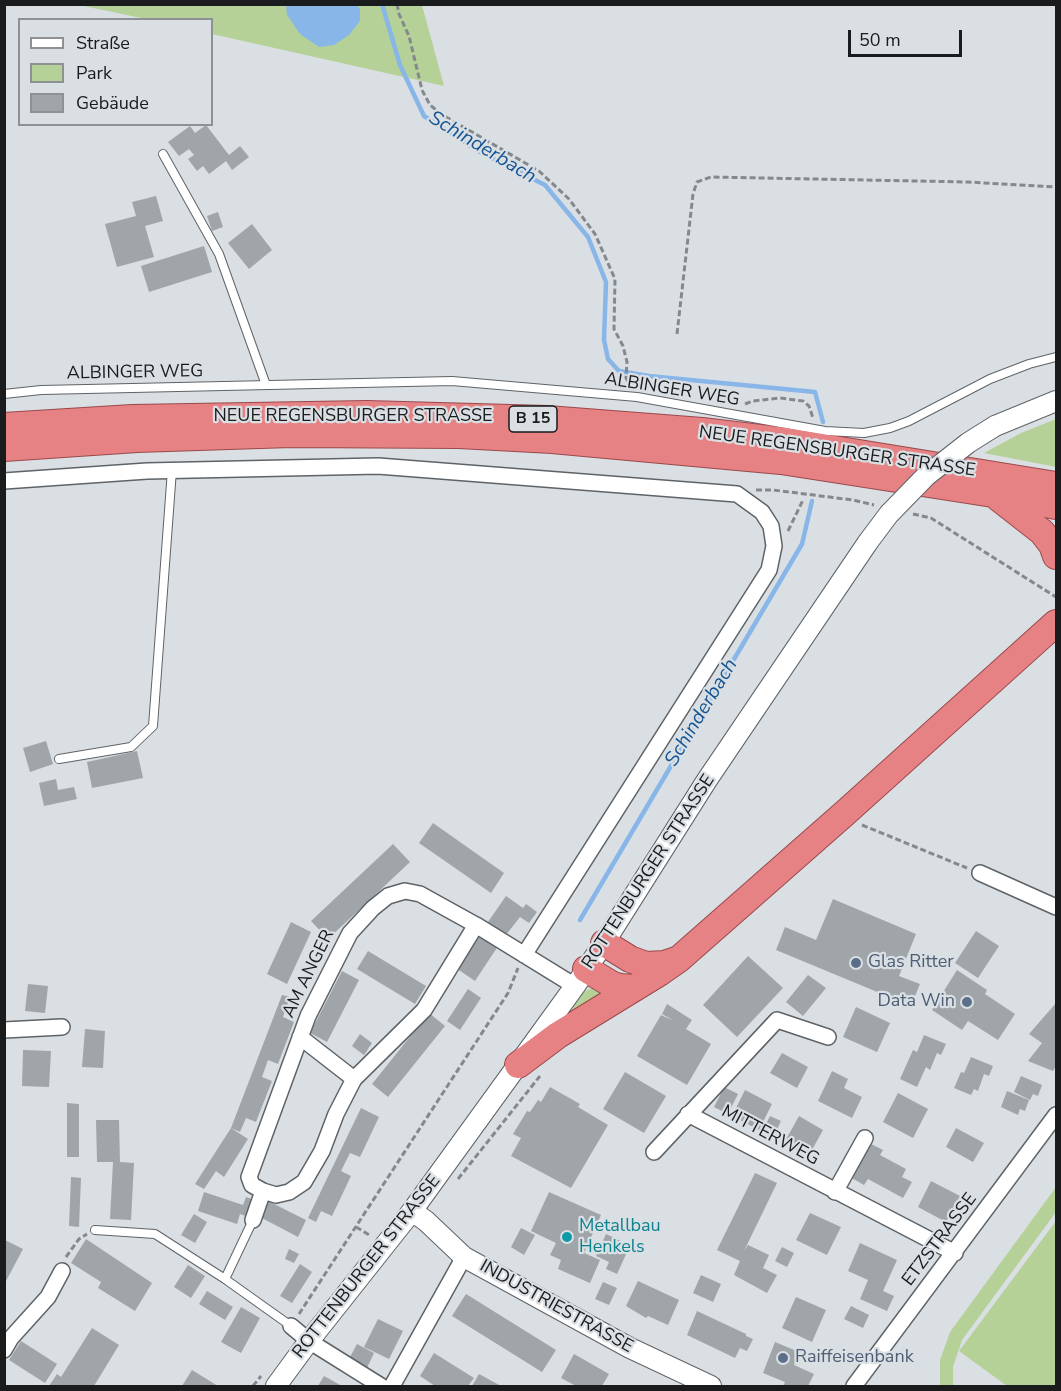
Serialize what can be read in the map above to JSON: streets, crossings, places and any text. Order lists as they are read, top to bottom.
{
  "streets": {
    "highway": ["NEUE REGENSBURGER STRASSE", "B 15"],
    "street": [
      "ROTTENBURGER STRASSE",
      "AM ANGER",
      "MITTERWEG",
      "ETZSTRASSE",
      "INDUSTRIESTRASSE"
    ],
    "lane": ["ALBINGER WEG"]
  },
  "crossings": [
    ["ROTTENBURGER STRASSE", "AM ANGER"],
    ["ROTTENBURGER STRASSE", "INDUSTRIESTRASSE"],
    ["MITTERWEG", "ETZSTRASSE"]
  ],
  "water": ["Schinderbach"],
  "places": [
    "Glas Ritter",
    "Data Win",
    "Metallbau Henkels",
    "Raiffeisenbank"
  ],
  "legend": ["Straße", "Park", "Gebäude"],
  "scale_bar": "50 m"
}
